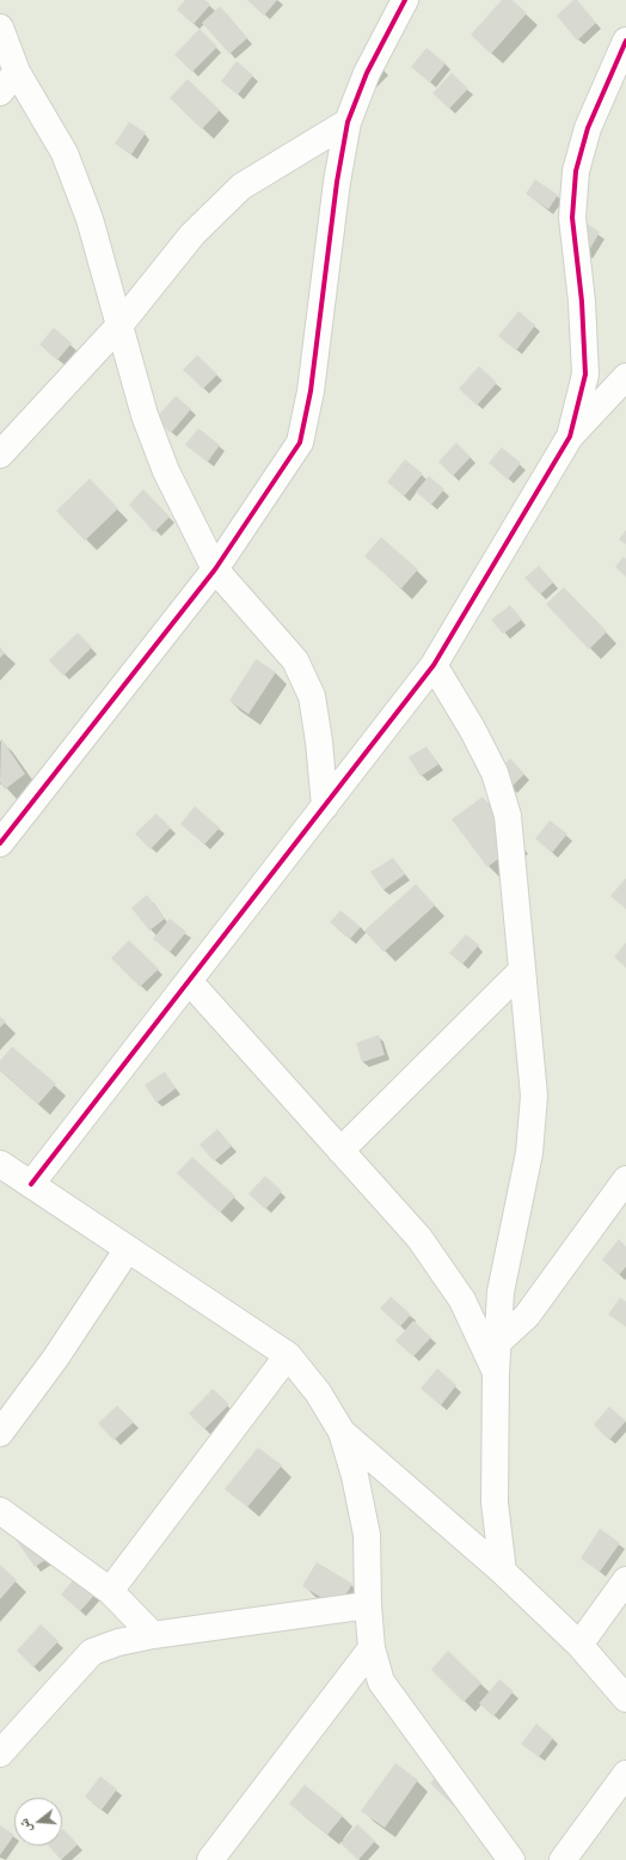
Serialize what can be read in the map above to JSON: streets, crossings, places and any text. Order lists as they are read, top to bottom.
{
  "north": "left"
}
